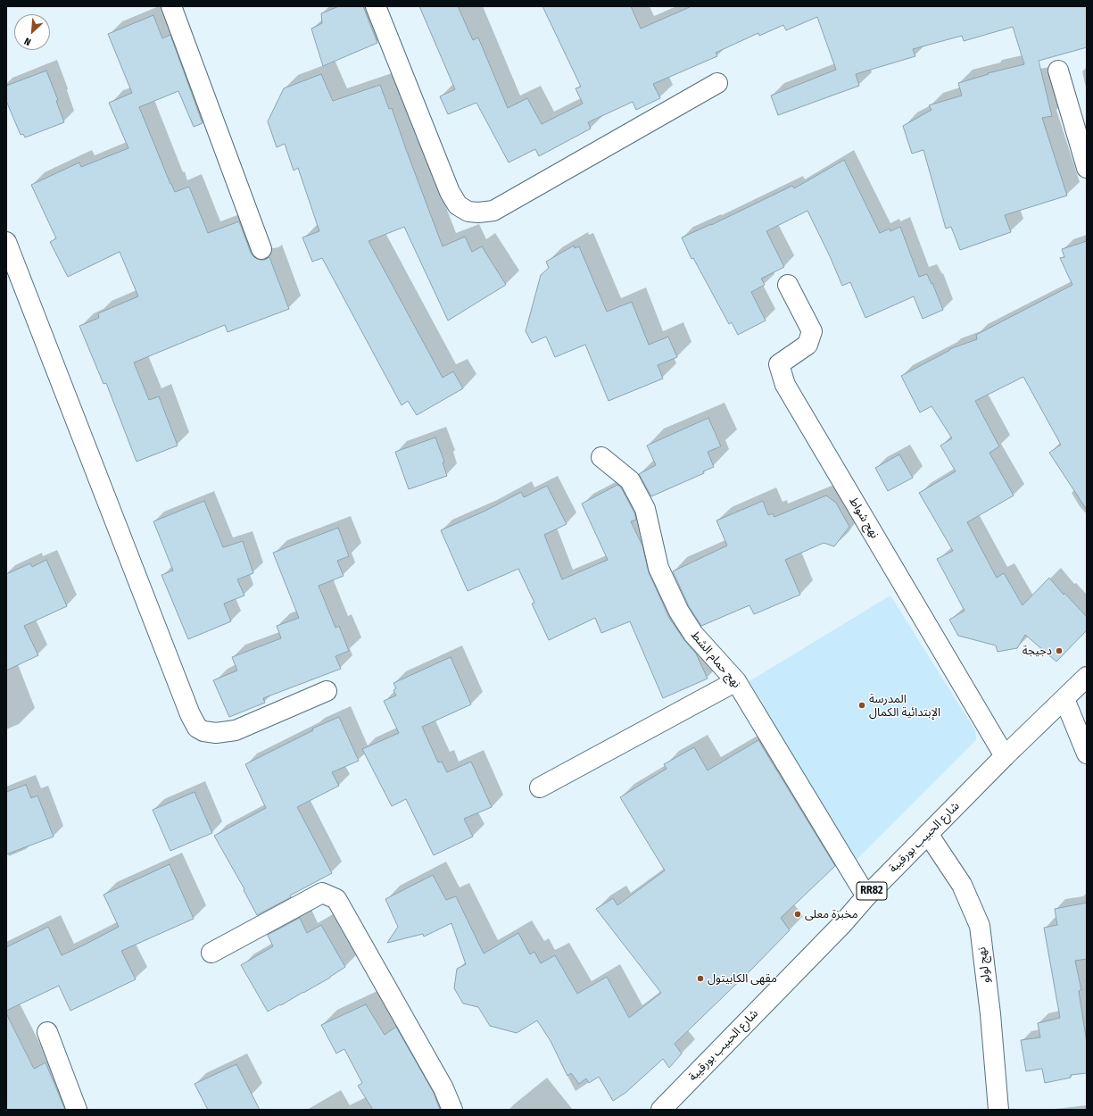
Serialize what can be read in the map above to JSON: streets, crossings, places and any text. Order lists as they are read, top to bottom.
{
  "streets": {
    "street": [
      "نهج شواط",
      "نهج حمام الشط",
      "شارع الحبيب بورقيبة",
      "RR82",
      "نهج لولو"
    ]
  },
  "crossings": [
    ["نهج شواط", "شارع الحبيب بورقيبة"],
    ["نهج حمام الشط", "شارع الحبيب بورقيبة"],
    ["شارع الحبيب بورقيبة", "نهج لولو"]
  ],
  "places": [
    "دجيجة",
    "المدرسة الإبتدائية الكمال",
    "مخبزة معلى",
    "مقهى الكابيتول"
  ],
  "north": "bottom left"
}
